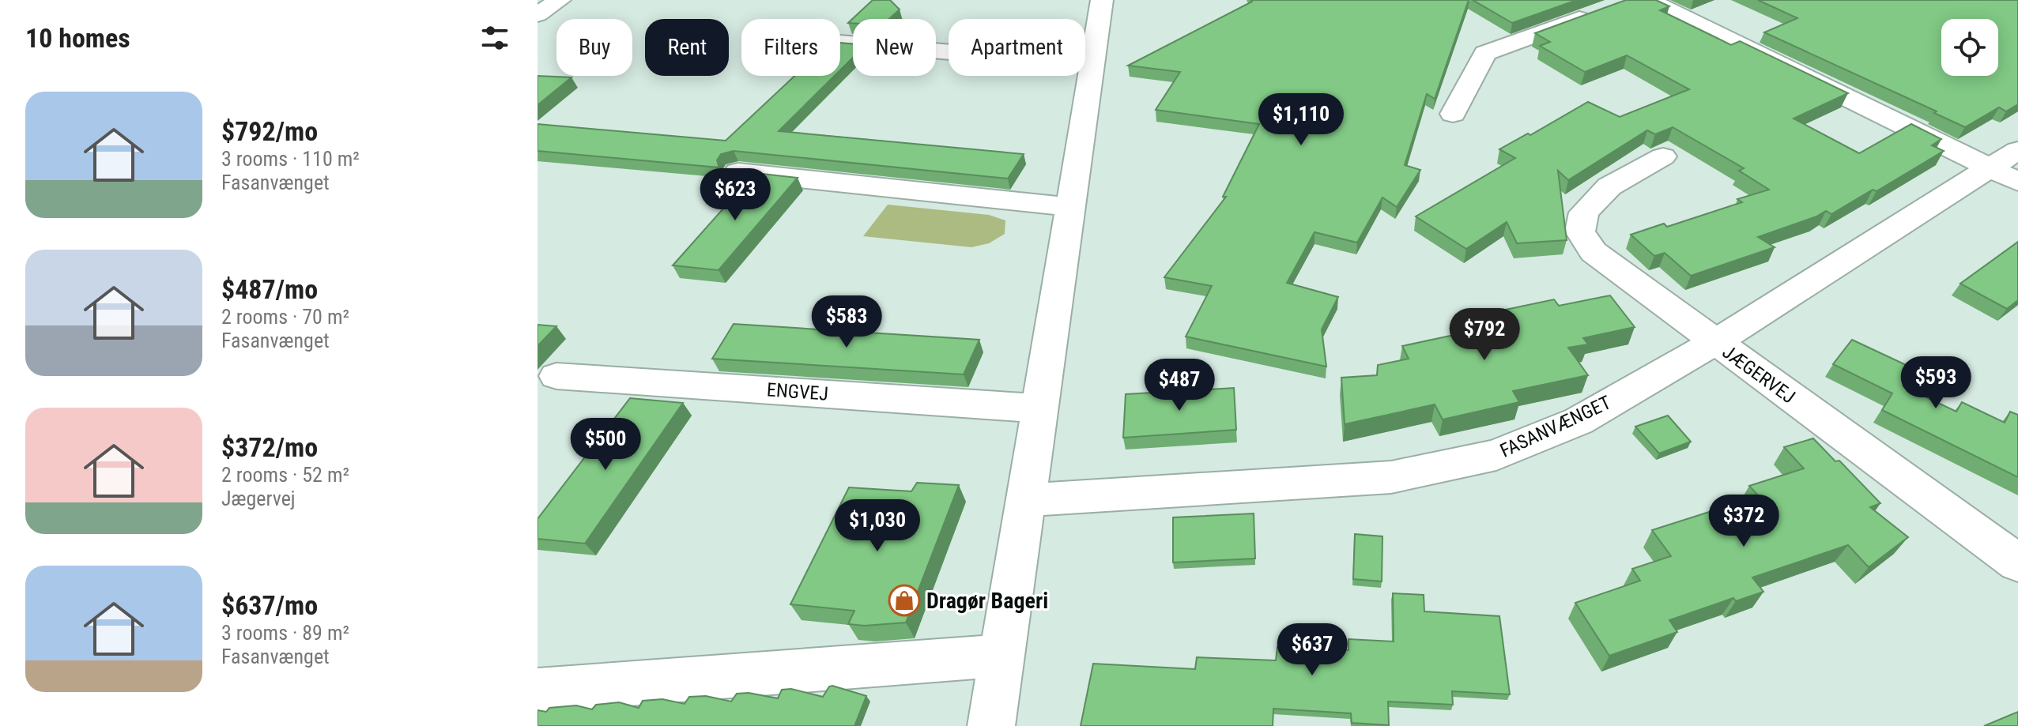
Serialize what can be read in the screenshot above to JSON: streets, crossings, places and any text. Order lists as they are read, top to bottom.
{
  "streets": {
    "street": ["JÆGERVEJ", "ENGVEJ", "FASANVÆNGET"]
  },
  "crossings": [
    ["JÆGERVEJ", "FASANVÆNGET"]
  ],
  "places": {
    "shop": ["Dragør Bageri"]
  },
  "page": {
    "heading": "10 homes",
    "chip": [
      "Buy",
      "Rent",
      "Filters",
      "New",
      "Apartment"
    ],
    "list": [
      {
        "name": "$792/mo",
        "note": "3 rooms · 110 m² · Fasanvænget"
      },
      {
        "name": "$487/mo",
        "note": "2 rooms · 70 m² · Fasanvænget"
      },
      {
        "name": "$372/mo",
        "note": "2 rooms · 52 m² · Jægervej"
      },
      {
        "name": "$637/mo",
        "note": "3 rooms · 89 m² · Fasanvænget"
      }
    ],
    "price": [
      "$1,110",
      "$623",
      "$583",
      "$792",
      "$593",
      "$487",
      "$500",
      "$372",
      "$1,030",
      "$637"
    ]
  }
}
